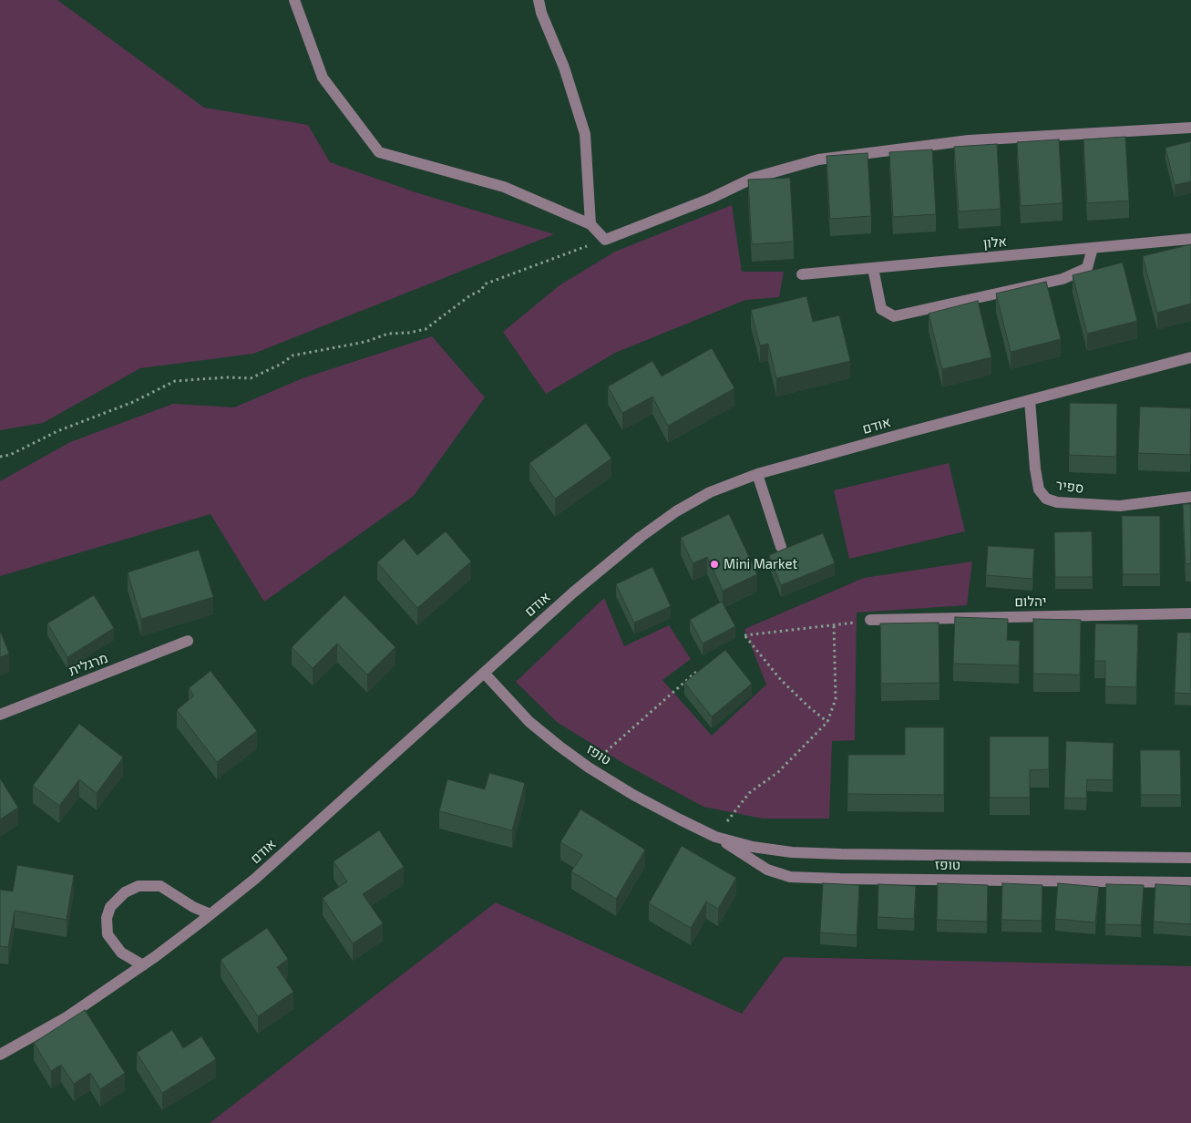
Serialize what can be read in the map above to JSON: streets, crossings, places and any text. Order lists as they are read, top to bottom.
{
  "streets": {
    "street": [
      "אלון",
      "אודם",
      "ספיר",
      "יהלום",
      "מרגלית",
      "טופז"
    ]
  },
  "crossings": [
    ["אודם", "ספיר"],
    ["אודם", "טופז"]
  ],
  "places": ["Mini Market"]
}
